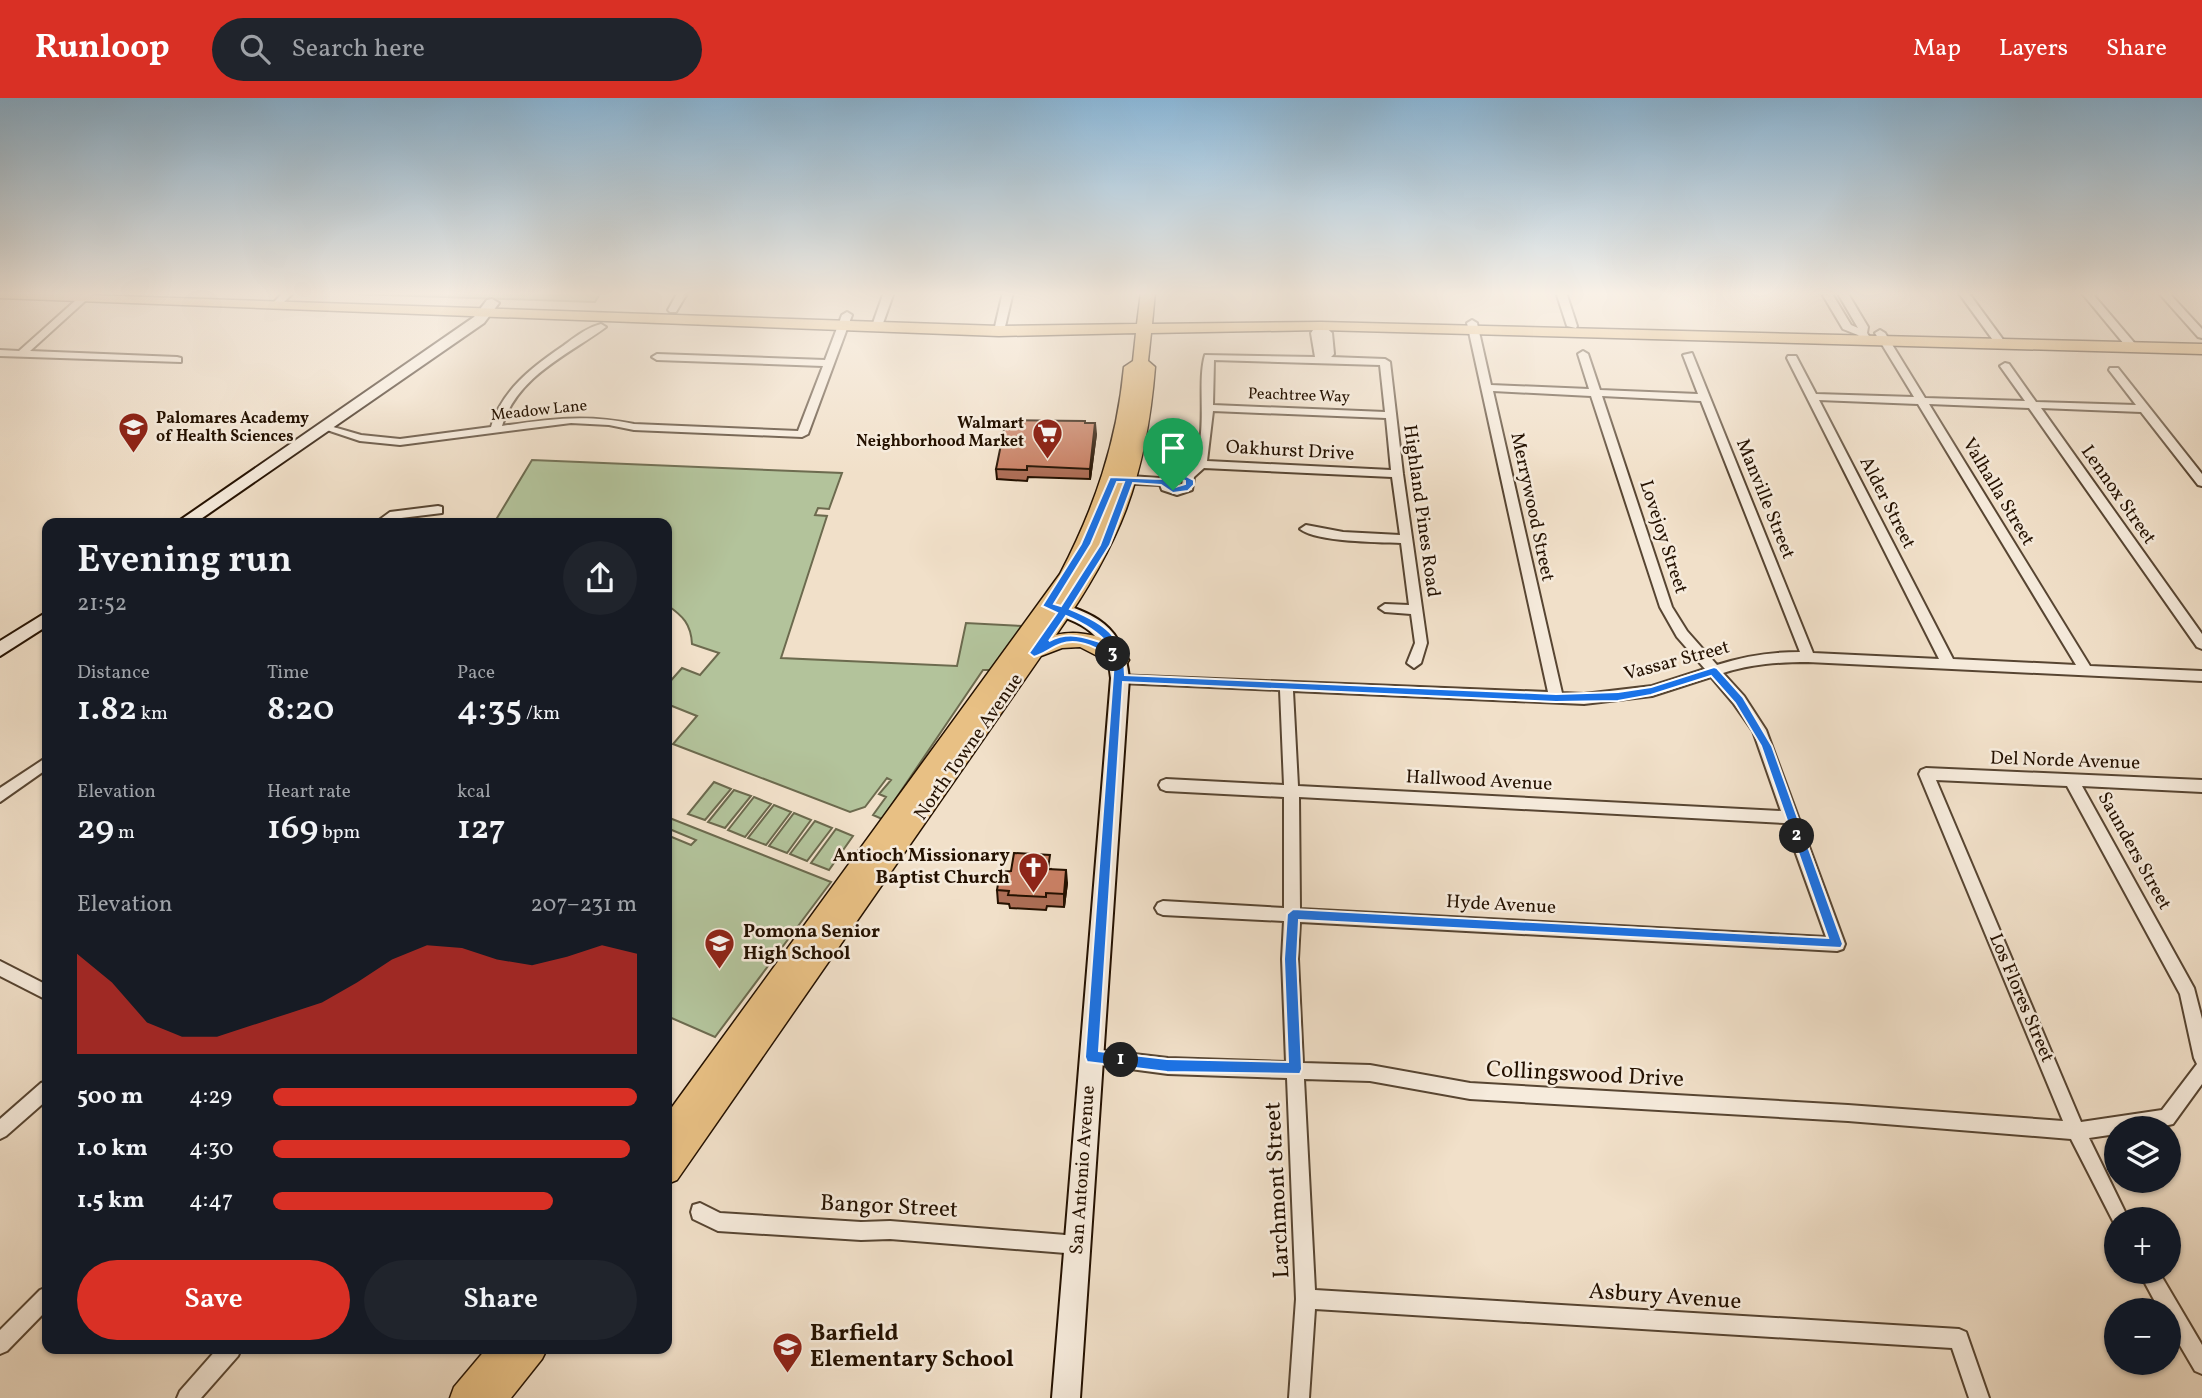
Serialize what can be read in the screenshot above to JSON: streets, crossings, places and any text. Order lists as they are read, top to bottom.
{
  "streets": {
    "main road": ["North Towne Avenue", "San Antonio Avenue"],
    "street": [
      "Peachtree Way",
      "Meadow Lane",
      "Oakhurst Drive",
      "Valhalla Street",
      "Lennox Street",
      "Manville Street",
      "Alder Street",
      "Merrywood Street",
      "Highland Pines Road",
      "Lovejoy Street",
      "Vassar Street",
      "Del Norde Avenue",
      "Hallwood Avenue",
      "Saunders Street",
      "Hyde Avenue",
      "Los Flores Street",
      "Collingswood Drive",
      "Larchmont Street",
      "Bangor Street",
      "Asbury Avenue"
    ]
  },
  "crossings": [
    ["Peachtree Way", "Highland Pines Road"],
    ["Oakhurst Drive", "Highland Pines Road"],
    ["Oakhurst Drive", "North Towne Avenue"],
    ["Valhalla Street", "Vassar Street"],
    ["Manville Street", "Vassar Street"],
    ["Alder Street", "Vassar Street"],
    ["Merrywood Street", "Vassar Street"],
    ["Lovejoy Street", "Vassar Street"],
    ["Lovejoy Street", "Hallwood Avenue"],
    ["Lovejoy Street", "Hyde Avenue"],
    ["Vassar Street", "San Antonio Avenue"],
    ["Vassar Street", "Larchmont Street"],
    ["Del Norde Avenue", "Saunders Street"],
    ["Del Norde Avenue", "Los Flores Street"],
    ["Hallwood Avenue", "Larchmont Street"],
    ["Hyde Avenue", "Larchmont Street"],
    ["Los Flores Street", "Collingswood Drive"],
    ["Collingswood Drive", "San Antonio Avenue"],
    ["Collingswood Drive", "Larchmont Street"],
    ["San Antonio Avenue", "Bangor Street"],
    ["Larchmont Street", "Asbury Avenue"]
  ],
  "places": {
    "school or university": ["Palomares Academy of Health Sciences", "Pomona Senior High School", "Barfield Elementary School"],
    "supermarket": ["Walmart Neighborhood Market"],
    "church": ["Antioch Missionary Baptist Church"]
  },
  "page": {
    "header": "Runloop",
    "search": "Search here",
    "nav": ["Map", "Layers", "Share"],
    "heading": ["Evening run", "21:52"],
    "pins": ["3", "2", "1"],
    "stats": [
      ["Distance", "1.82 km"],
      ["Time", "8:20"],
      ["Pace", "4:35 /km"],
      ["Elevation", "29 m"],
      ["Heart rate", "169 bpm"],
      ["kcal", "127"]
    ],
    "chart": ["Elevation", "207–231 m"],
    "list": [
      {
        "name": "500 m",
        "note": "4:29"
      },
      {
        "name": "1.0 km",
        "note": "4:30"
      },
      {
        "name": "1.5 km",
        "note": "4:47"
      }
    ],
    "map_buttons": ["+", "−"],
    "buttons": ["Save", "Share"]
  }
}
